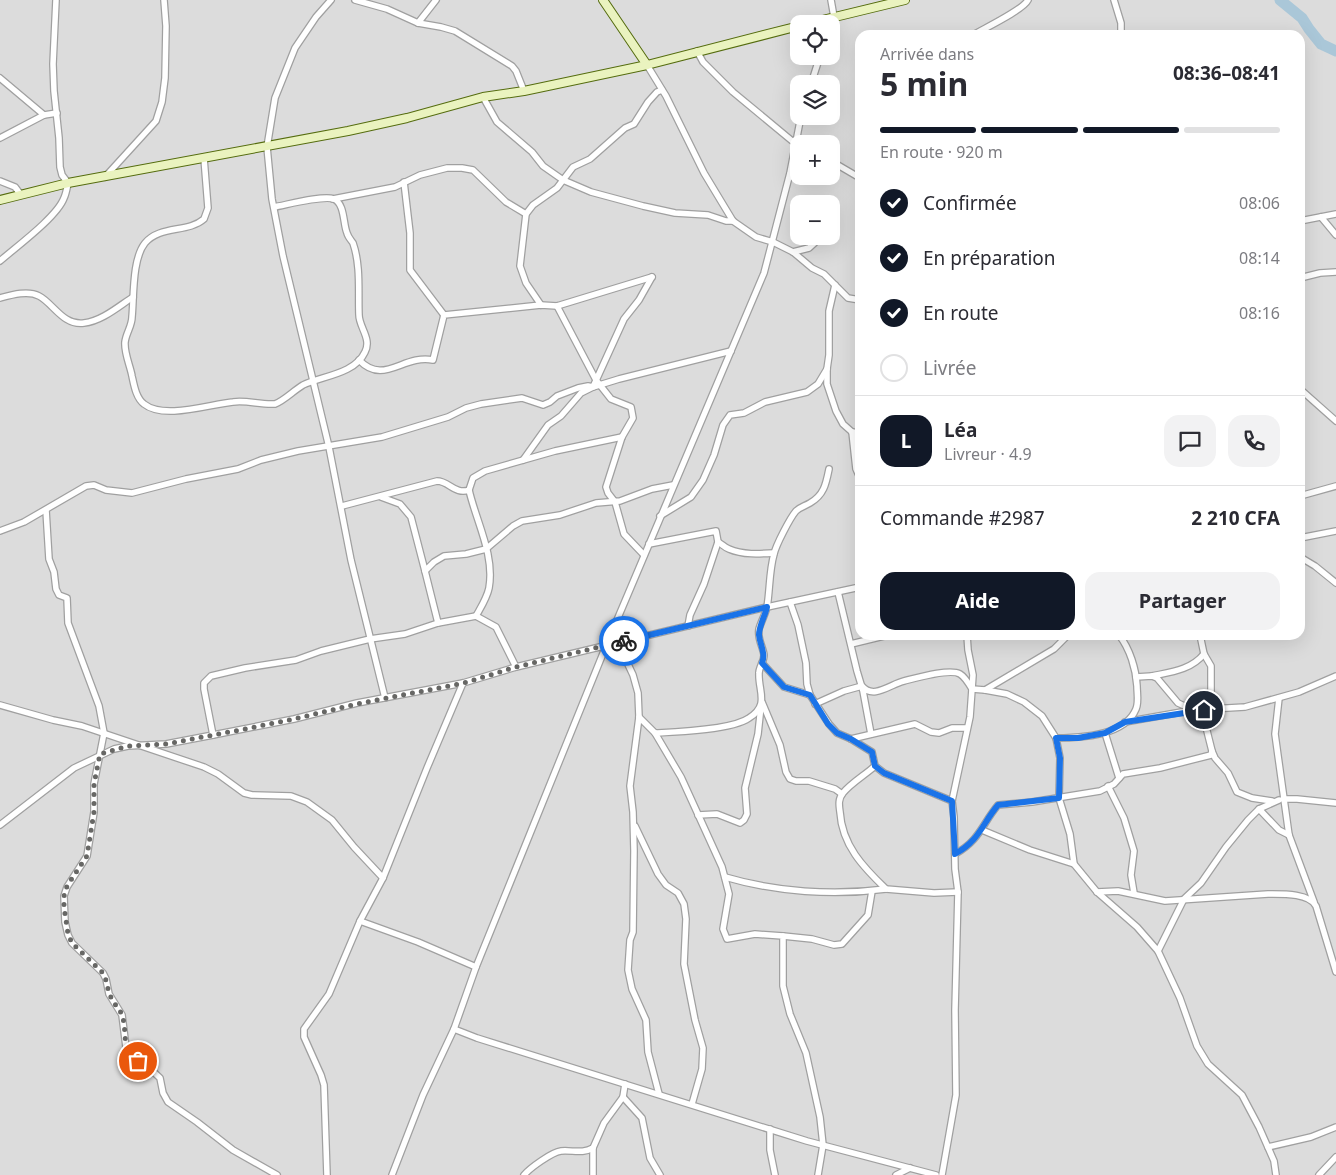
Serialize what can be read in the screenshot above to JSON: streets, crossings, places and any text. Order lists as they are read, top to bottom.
{
  "page": {
    "map_buttons": ["+", "−"],
    "heading": ["5 min", "Arrivée dans", "08:36–08:41"],
    "panel": [
      "Léa",
      "Livreur · 4.9",
      "Commande #2987",
      "2 210 CFA"
    ],
    "bar": "En route · 920 m",
    "list": [
      ["Confirmée", "08:06"],
      ["En préparation", "08:14"],
      ["En route", "08:16"],
      "Livrée"
    ],
    "round": "L",
    "buttons": ["Aide", "Partager"]
  }
}
